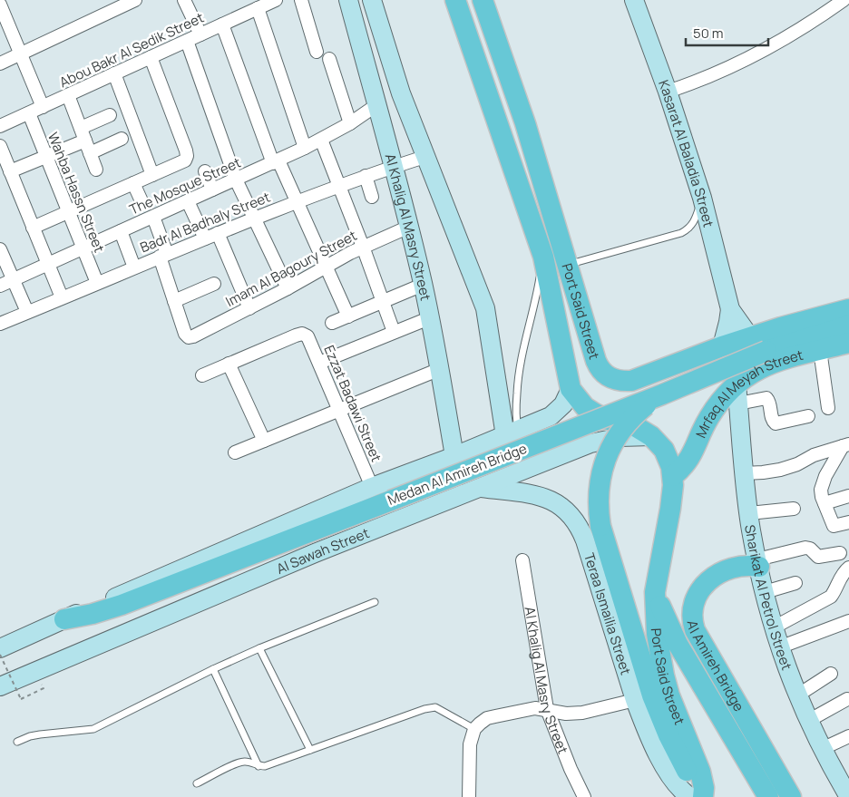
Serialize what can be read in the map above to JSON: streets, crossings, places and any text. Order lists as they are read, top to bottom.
{
  "streets": {
    "main road": [
      "Kasarat Al Baladia Street",
      "Al Khalig Al Masry Street",
      "Port Said Street",
      "Mrfaq Al Meyah Street",
      "Medan Al Amireh Bridge",
      "Al Sawah Street",
      "Sharikat Al Petrol Street",
      "Teraa Ismailia Street",
      "Al Amireh Bridge"
    ],
    "street": [
      "Abou Bakr Al Sedik Street",
      "The Mosque Street",
      "Wahba Hassn Street",
      "Badr Al Badhaly Street",
      "Imam Al Bagoury Street",
      "Ezzat Badawi Street"
    ]
  },
  "crossings": [
    ["Abou Bakr Al Sedik Street", "Wahba Hassn Street"],
    ["Kasarat Al Baladia Street", "Port Said Street"],
    ["The Mosque Street", "Wahba Hassn Street"],
    ["The Mosque Street", "Al Khalig Al Masry Street"],
    ["Wahba Hassn Street", "Badr Al Badhaly Street"],
    ["Badr Al Badhaly Street", "Al Khalig Al Masry Street"],
    ["Al Khalig Al Masry Street", "Imam Al Bagoury Street"],
    ["Port Said Street", "Mrfaq Al Meyah Street"],
    ["Port Said Street", "Al Sawah Street"],
    ["Port Said Street", "Al Amireh Bridge"],
    ["Mrfaq Al Meyah Street", "Medan Al Amireh Bridge"],
    ["Mrfaq Al Meyah Street", "Sharikat Al Petrol Street"],
    ["Al Sawah Street", "Teraa Ismailia Street"],
    ["Sharikat Al Petrol Street", "Al Amireh Bridge"]
  ],
  "scale_bar": "50 m"
}
